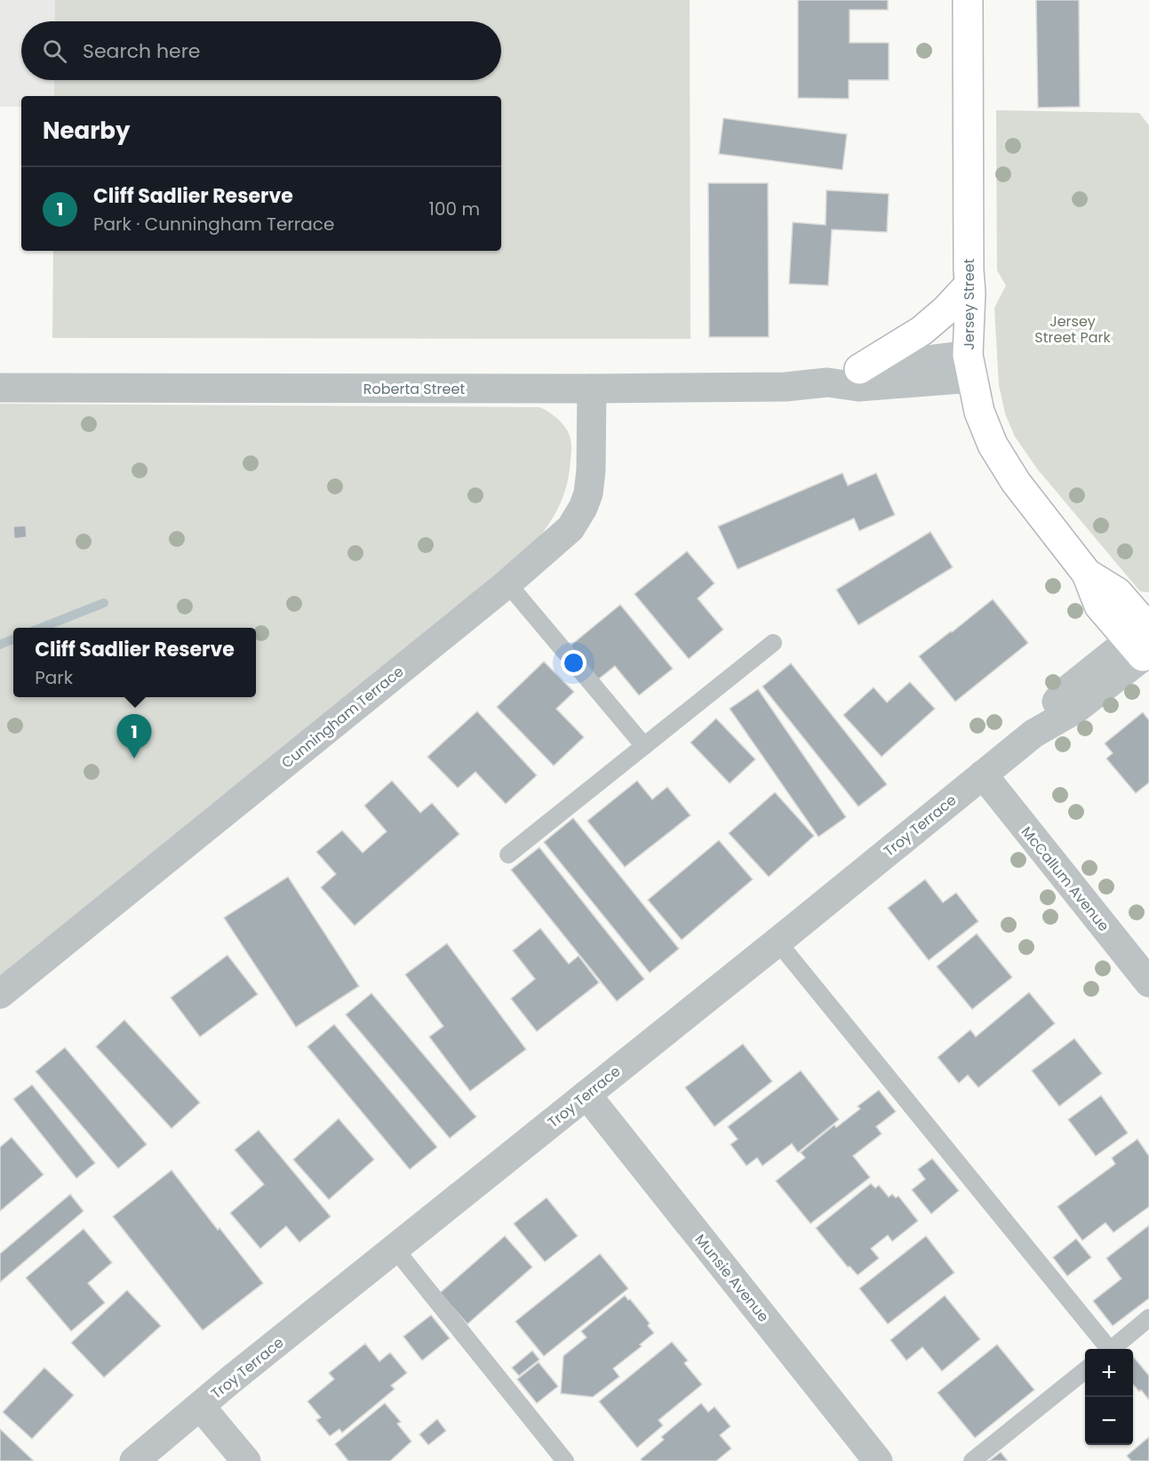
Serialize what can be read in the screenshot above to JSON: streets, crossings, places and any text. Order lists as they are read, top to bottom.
{
  "streets": {
    "street": [
      "Jersey Street",
      "Roberta Street",
      "Cunningham Terrace",
      "Troy Terrace",
      "McCallum Avenue",
      "Munsie Avenue"
    ]
  },
  "crossings": [
    ["Jersey Street", "Roberta Street"],
    ["Jersey Street", "Troy Terrace"],
    ["Roberta Street", "Cunningham Terrace"],
    ["Troy Terrace", "McCallum Avenue"],
    ["Troy Terrace", "Munsie Avenue"]
  ],
  "parks": ["Jersey Street Park"],
  "page": {
    "search": "Search here",
    "heading": "Nearby",
    "list": [
      {
        "mark": "1",
        "name": "Cliff Sadlier Reserve",
        "note": "Park · Cunningham Terrace",
        "value": "100 m"
      }
    ],
    "popup": ["Cliff Sadlier Reserve", "Park"],
    "pins": "1",
    "map_buttons": ["+", "−"]
  }
}
